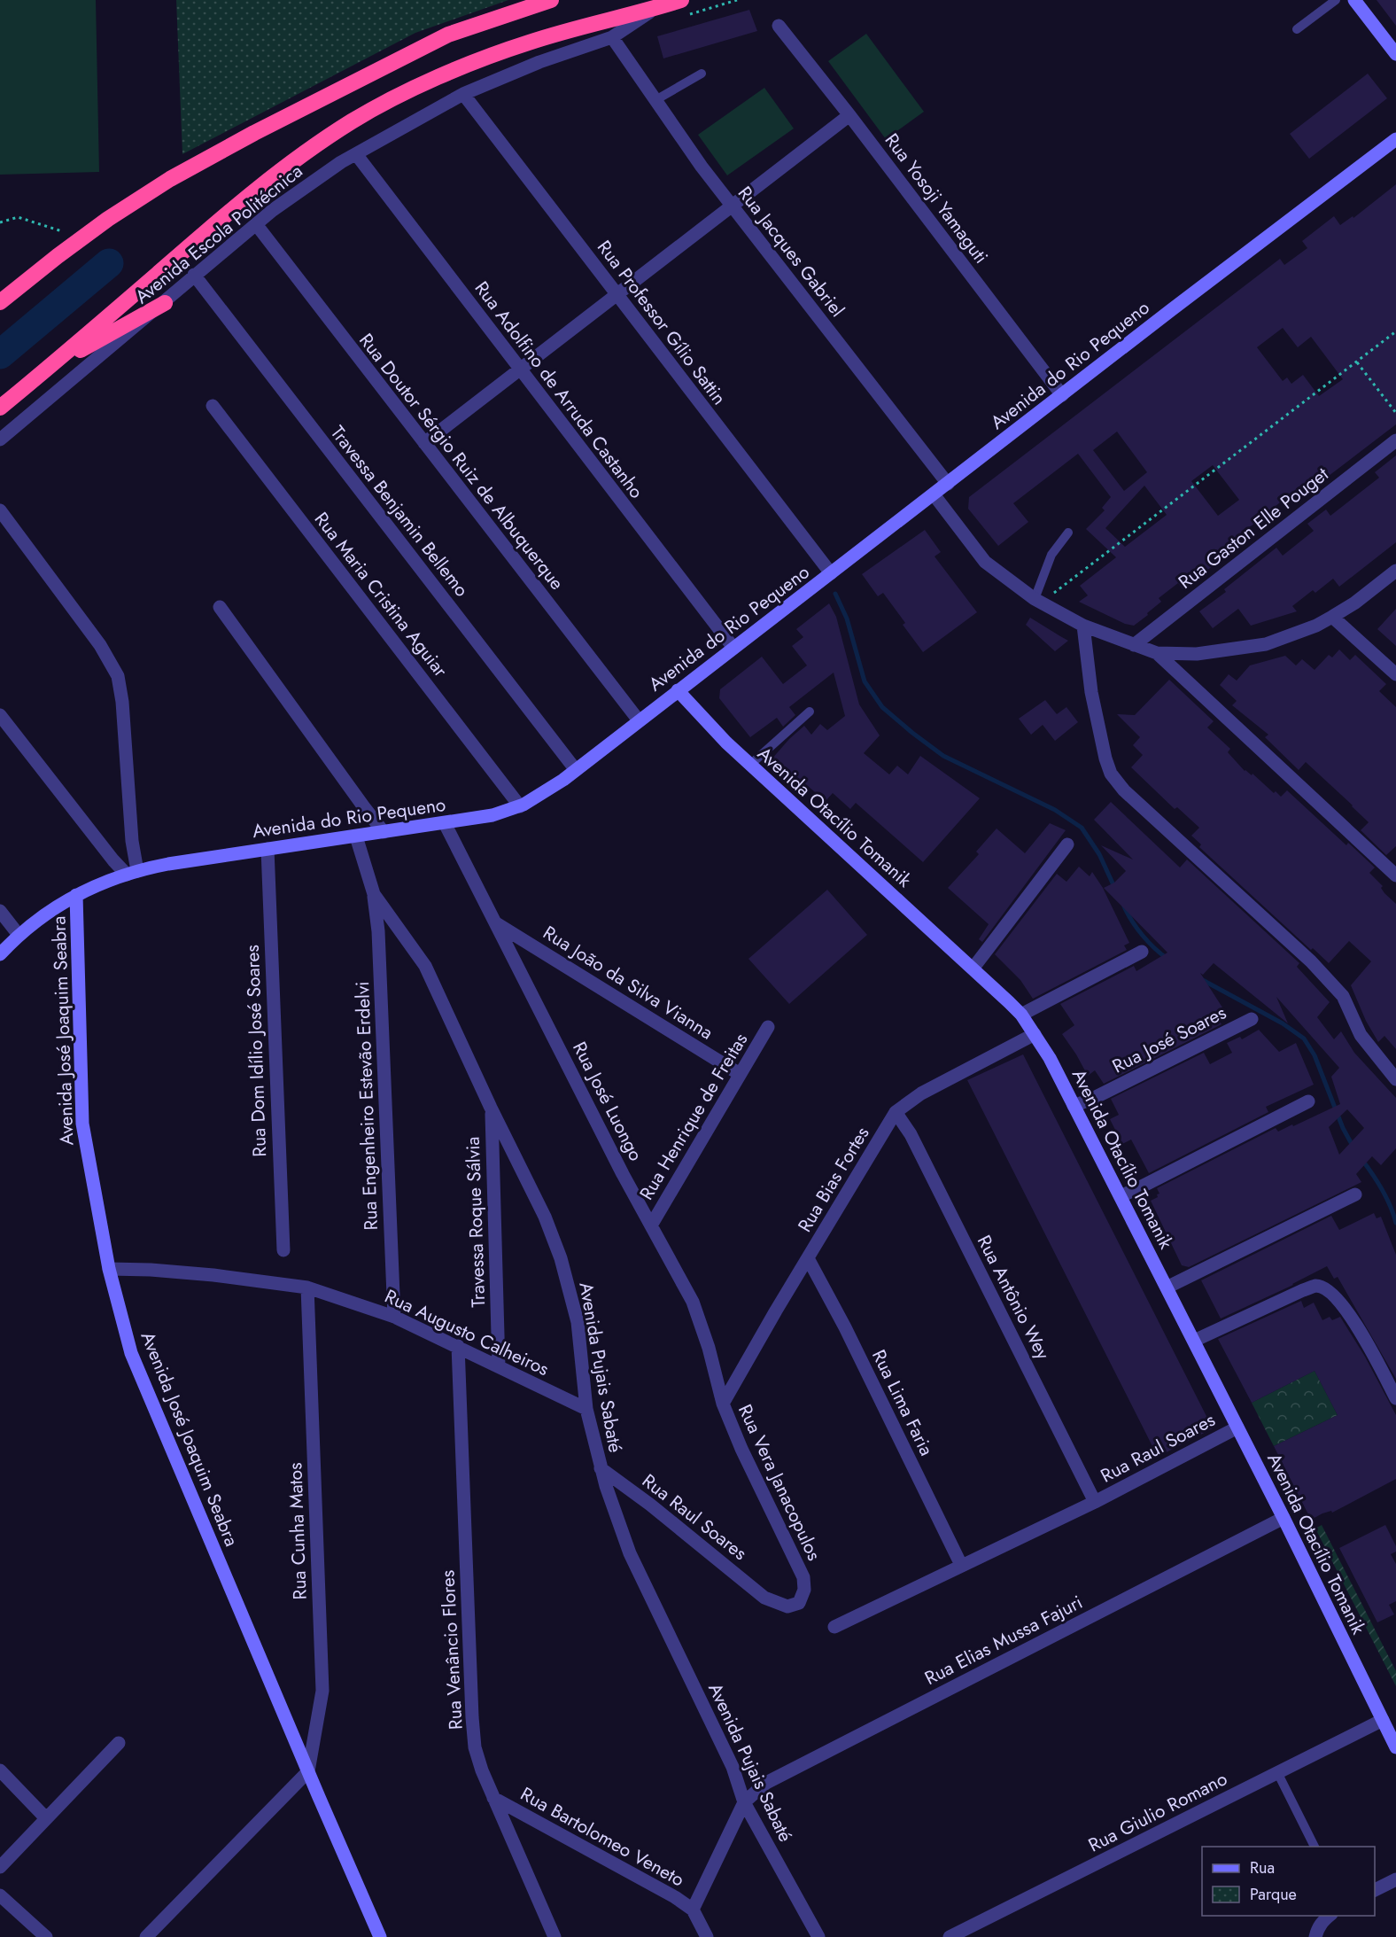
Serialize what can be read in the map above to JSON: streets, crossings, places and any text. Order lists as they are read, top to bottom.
{
  "streets": {
    "highway": ["Avenida Escola Politécnica"],
    "main road": ["Avenida do Rio Pequeno", "Avenida Otacílio Tomanik", "Avenida José Joaquim Seabra"],
    "street": [
      "Rua Yosoji Yamaguti",
      "Rua Jacques Gabriel",
      "Rua Professor Gílio Sattin",
      "Rua Adolfino de Arruda Castanho",
      "Rua Doutor Sérgio Ruiz de Albuquerque",
      "Travessa Benjamin Bellemo",
      "Rua Gaston Elle Pouget",
      "Rua Maria Cristina Aguiar",
      "Rua João da Silva Vianna",
      "Rua José Soares",
      "Rua Dom Idílio José Soares",
      "Rua José Luongo",
      "Rua Engenheiro Estevão Erdelvi",
      "Rua Henrique de Freitas",
      "Rua Bias Fortes",
      "Travessa Roque Sálvia",
      "Rua Antônio Wey",
      "Rua Augusto Calheiros",
      "Avenida Pujais Sabaté",
      "Rua Lima Faria",
      "Rua Raul Soares",
      "Rua Vera Janacopulos",
      "Rua Cunha Matos",
      "Rua Elias Mussa Fajuri",
      "Rua Venâncio Flores",
      "Rua Giulio Romano",
      "Rua Bartolomeo Veneto"
    ]
  },
  "crossings": [
    ["Rua Yosoji Yamaguti", "Avenida do Rio Pequeno"],
    ["Avenida Escola Politécnica", "Rua Jacques Gabriel"],
    ["Avenida Escola Politécnica", "Rua Professor Gílio Sattin"],
    ["Avenida Escola Politécnica", "Rua Adolfino de Arruda Castanho"],
    ["Avenida Escola Politécnica", "Rua Doutor Sérgio Ruiz de Albuquerque"],
    ["Avenida Escola Politécnica", "Travessa Benjamin Bellemo"],
    ["Rua Jacques Gabriel", "Avenida do Rio Pequeno"],
    ["Rua Professor Gílio Sattin", "Avenida do Rio Pequeno"],
    ["Avenida do Rio Pequeno", "Rua Adolfino de Arruda Castanho"],
    ["Avenida do Rio Pequeno", "Rua Doutor Sérgio Ruiz de Albuquerque"],
    ["Avenida do Rio Pequeno", "Travessa Benjamin Bellemo"],
    ["Avenida do Rio Pequeno", "Rua Maria Cristina Aguiar"],
    ["Avenida do Rio Pequeno", "Avenida Otacílio Tomanik"],
    ["Avenida do Rio Pequeno", "Avenida José Joaquim Seabra"],
    ["Avenida do Rio Pequeno", "Rua Dom Idílio José Soares"],
    ["Avenida do Rio Pequeno", "Rua José Luongo"],
    ["Avenida do Rio Pequeno", "Avenida Pujais Sabaté"],
    ["Avenida Otacílio Tomanik", "Rua José Soares"],
    ["Avenida Otacílio Tomanik", "Rua Bias Fortes"],
    ["Avenida Otacílio Tomanik", "Rua Raul Soares"],
    ["Avenida Otacílio Tomanik", "Rua Elias Mussa Fajuri"],
    ["Avenida Otacílio Tomanik", "Rua Giulio Romano"],
    ["Rua João da Silva Vianna", "Rua José Luongo"],
    ["Rua João da Silva Vianna", "Rua Henrique de Freitas"],
    ["Avenida José Joaquim Seabra", "Rua Augusto Calheiros"],
    ["Avenida José Joaquim Seabra", "Rua Cunha Matos"],
    ["Rua José Luongo", "Rua Henrique de Freitas"],
    ["Rua José Luongo", "Rua Bias Fortes"],
    ["Rua José Luongo", "Rua Vera Janacopulos"],
    ["Rua Engenheiro Estevão Erdelvi", "Rua Augusto Calheiros"],
    ["Rua Engenheiro Estevão Erdelvi", "Avenida Pujais Sabaté"],
    ["Rua Bias Fortes", "Rua Antônio Wey"],
    ["Rua Bias Fortes", "Rua Lima Faria"],
    ["Rua Bias Fortes", "Rua Vera Janacopulos"],
    ["Travessa Roque Sálvia", "Rua Augusto Calheiros"],
    ["Travessa Roque Sálvia", "Avenida Pujais Sabaté"],
    ["Rua Antônio Wey", "Rua Raul Soares"],
    ["Rua Augusto Calheiros", "Avenida Pujais Sabaté"],
    ["Rua Augusto Calheiros", "Rua Cunha Matos"],
    ["Rua Augusto Calheiros", "Rua Venâncio Flores"],
    ["Avenida Pujais Sabaté", "Rua Raul Soares"],
    ["Avenida Pujais Sabaté", "Rua Elias Mussa Fajuri"],
    ["Rua Lima Faria", "Rua Raul Soares"],
    ["Rua Raul Soares", "Rua Vera Janacopulos"],
    ["Rua Venâncio Flores", "Rua Bartolomeo Veneto"]
  ],
  "legend": ["Rua", "Parque"]
}
